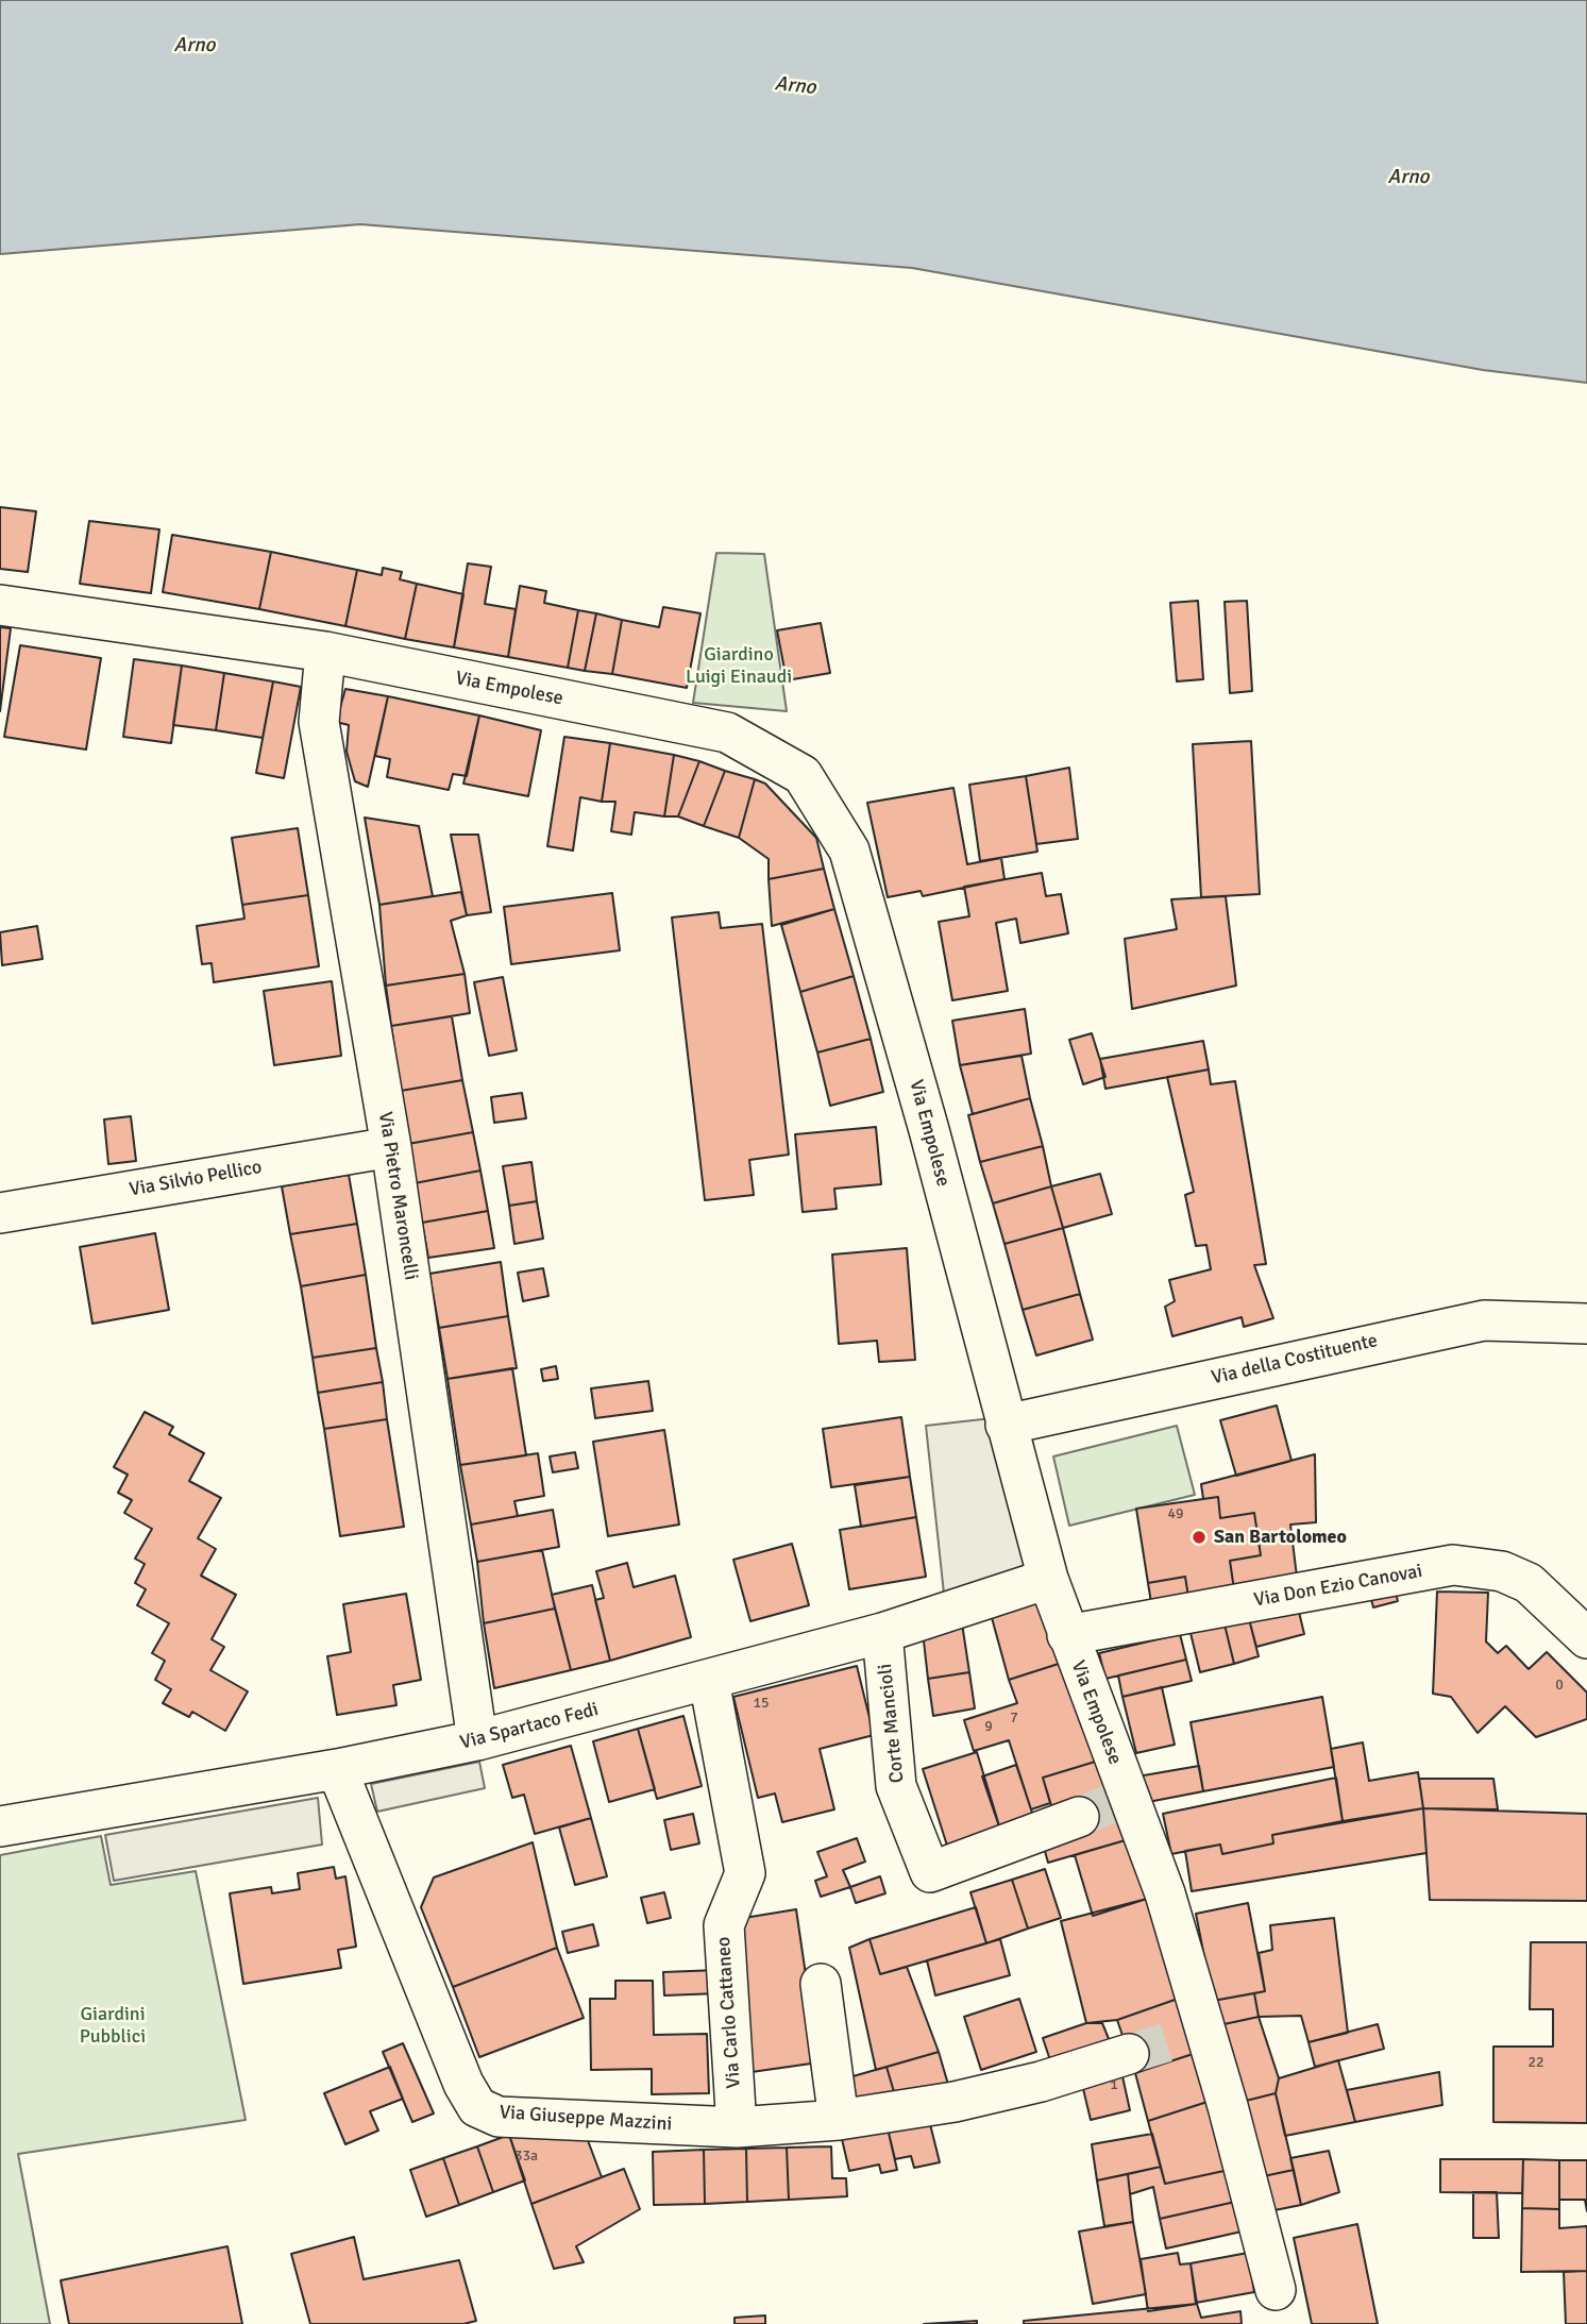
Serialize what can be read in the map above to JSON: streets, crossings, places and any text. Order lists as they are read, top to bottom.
{
  "streets": {
    "street": [
      "Via Empolese",
      "Via Silvio Pellico",
      "Via Pietro Maroncelli",
      "Via della Costituente",
      "Via Don Ezio Canovai",
      "Corte Mancioli",
      "Via Spartaco Fedi",
      "Via Carlo Cattaneo",
      "Via Giuseppe Mazzini"
    ]
  },
  "crossings": [
    ["Via Empolese", "Via Pietro Maroncelli"],
    ["Via Empolese", "Via della Costituente"],
    ["Via Empolese", "Via Don Ezio Canovai"],
    ["Via Empolese", "Via Spartaco Fedi"],
    ["Via Silvio Pellico", "Via Pietro Maroncelli"],
    ["Via Pietro Maroncelli", "Via Spartaco Fedi"],
    ["Corte Mancioli", "Via Spartaco Fedi"],
    ["Via Spartaco Fedi", "Via Carlo Cattaneo"],
    ["Via Spartaco Fedi", "Via Giuseppe Mazzini"],
    ["Via Carlo Cattaneo", "Via Giuseppe Mazzini"]
  ],
  "water": ["Arno"],
  "parks": ["Giardino Luigi Einaudi", "Giardini Pubblici"],
  "places": ["San Bartolomeo"],
  "house_numbers": [
    "49",
    "0",
    "15",
    "7",
    "9",
    "22",
    "1",
    "33a"
  ]
}
